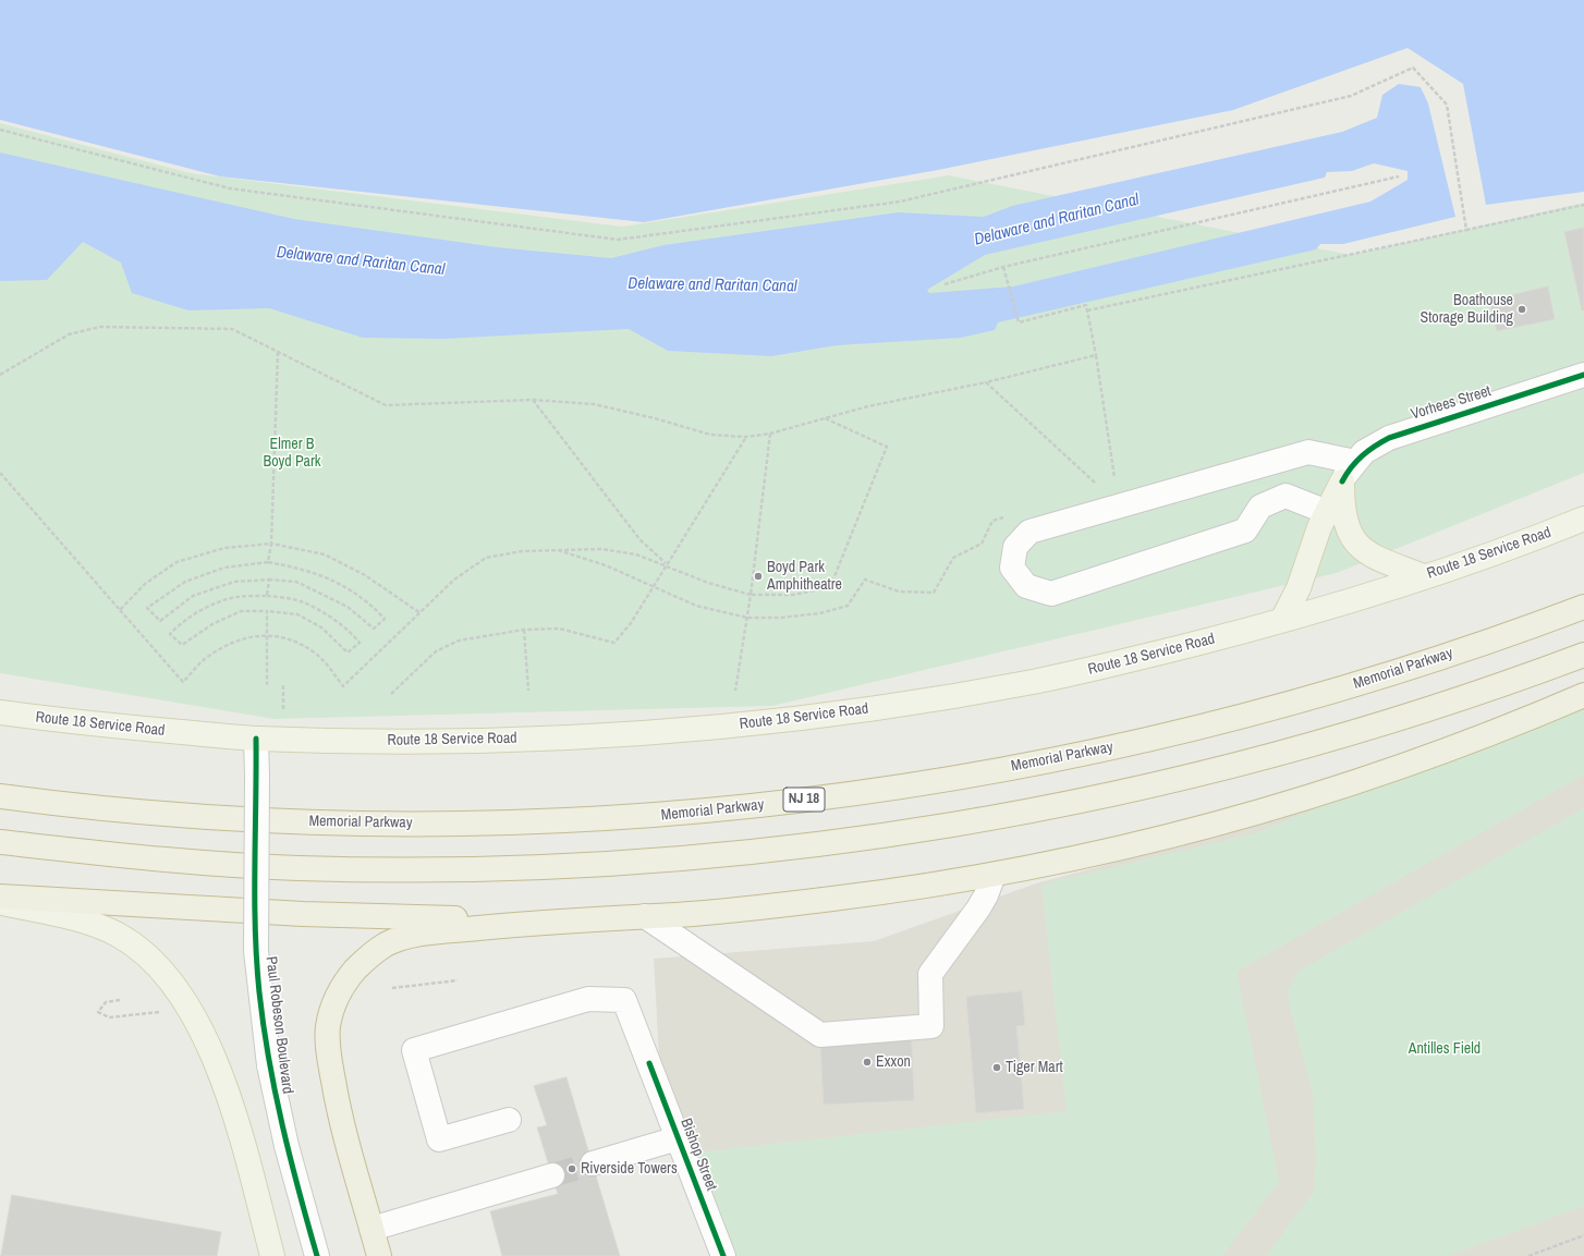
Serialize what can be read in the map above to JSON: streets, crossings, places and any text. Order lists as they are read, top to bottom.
{
  "streets": {
    "highway": ["Memorial Parkway", "NJ 18"],
    "main road": ["Route 18 Service Road"],
    "street": ["Vorhees Street", "Paul Robeson Boulevard", "Bishop Street"]
  },
  "crossings": [
    ["Route 18 Service Road", "Paul Robeson Boulevard"]
  ],
  "water": ["Delaware and Raritan Canal"],
  "parks": ["Elmer B Boyd Park", "Antilles Field"],
  "places": [
    "Boathouse Storage Building",
    "Boyd Park Amphitheatre",
    "Exxon",
    "Tiger Mart",
    "Riverside Towers"
  ]
}
